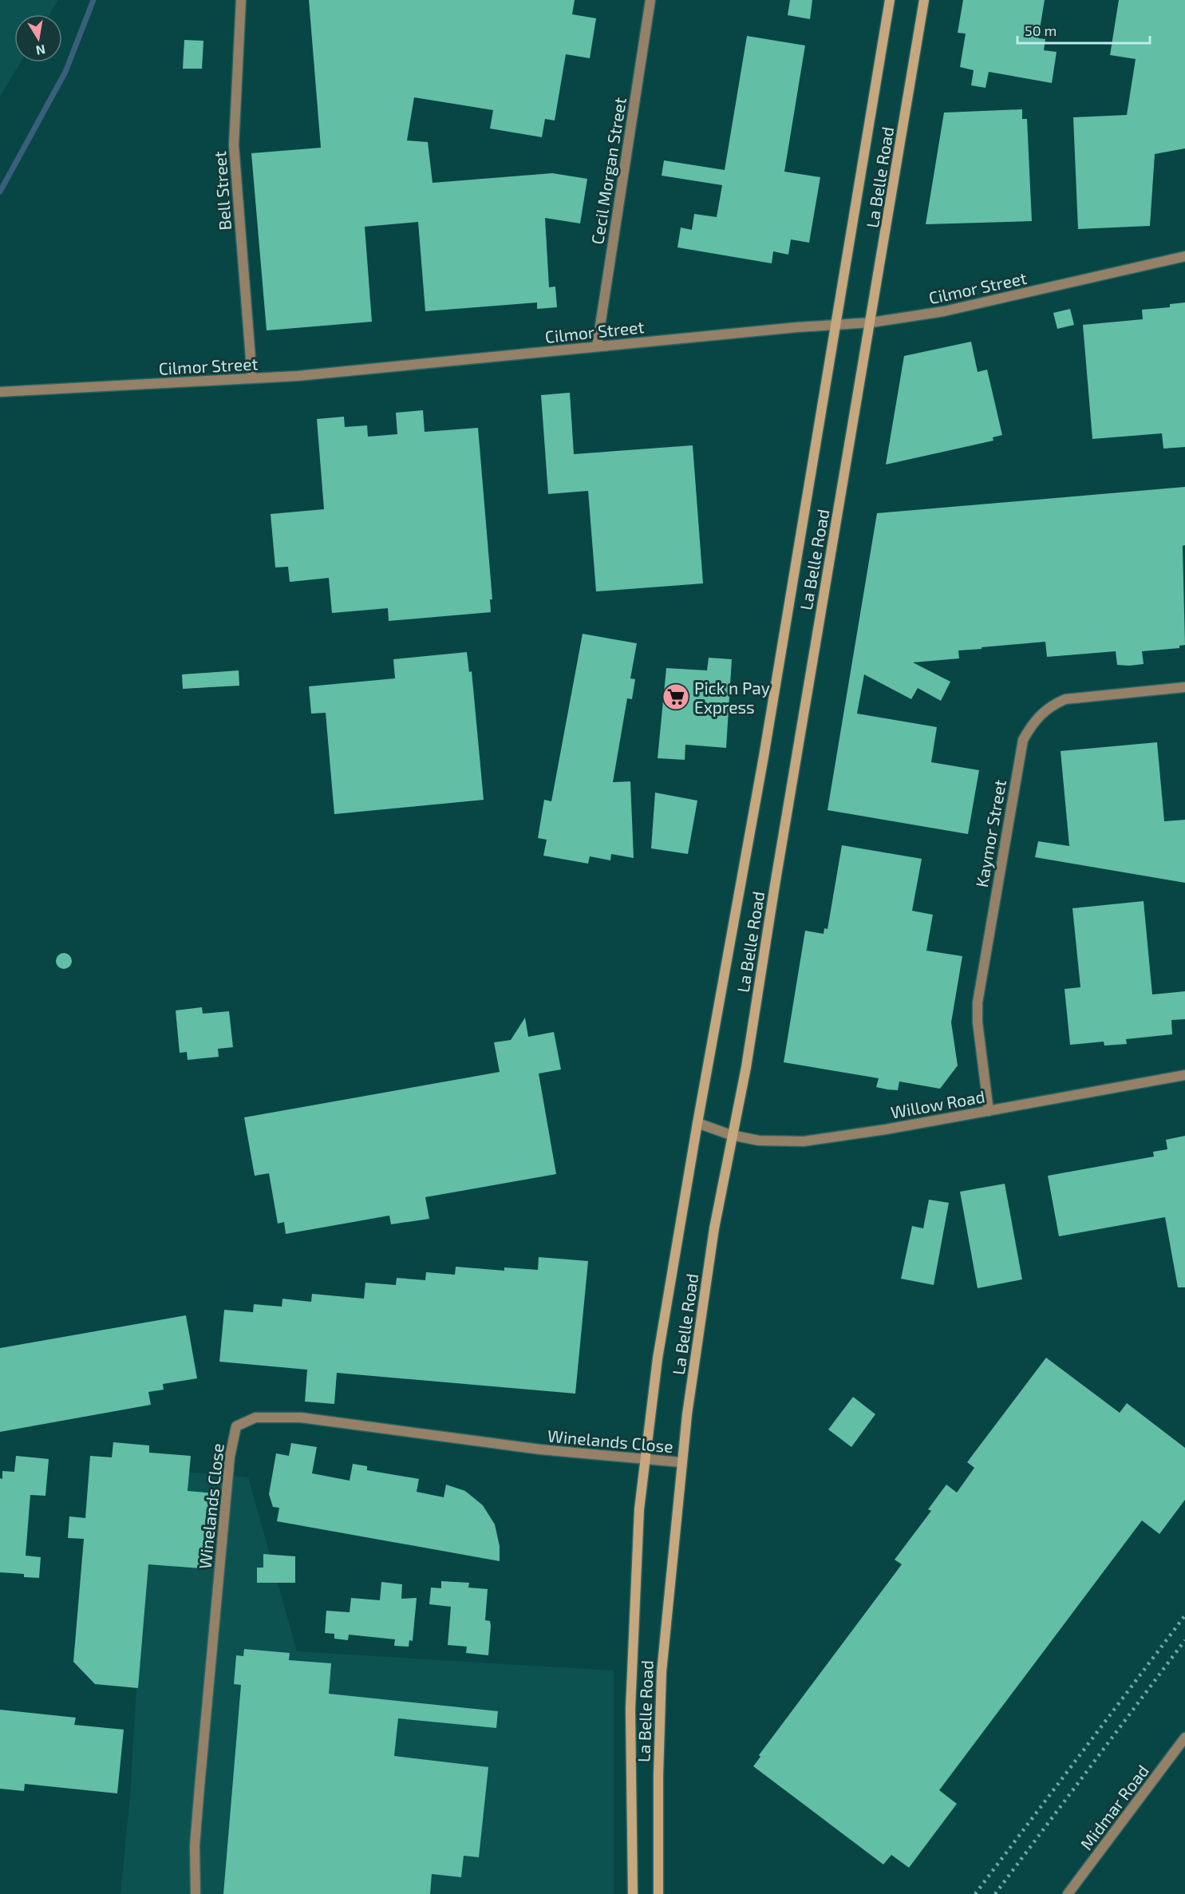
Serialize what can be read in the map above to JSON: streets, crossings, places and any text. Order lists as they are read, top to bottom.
{
  "streets": {
    "main road": ["La Belle Road"],
    "street": [
      "Cecil Morgan Street",
      "Bell Street",
      "Cilmor Street",
      "Kaymor Street",
      "Willow Road",
      "Winelands Close",
      "Midmar Road"
    ]
  },
  "crossings": [
    ["Cecil Morgan Street", "Cilmor Street"],
    ["La Belle Road", "Cilmor Street"],
    ["La Belle Road", "Willow Road"],
    ["La Belle Road", "Winelands Close"],
    ["Bell Street", "Cilmor Street"],
    ["Kaymor Street", "Willow Road"]
  ],
  "places": {
    "supermarket": ["Pick n Pay Express"]
  },
  "scale_bar": "50 m",
  "north": "bottom"
}
